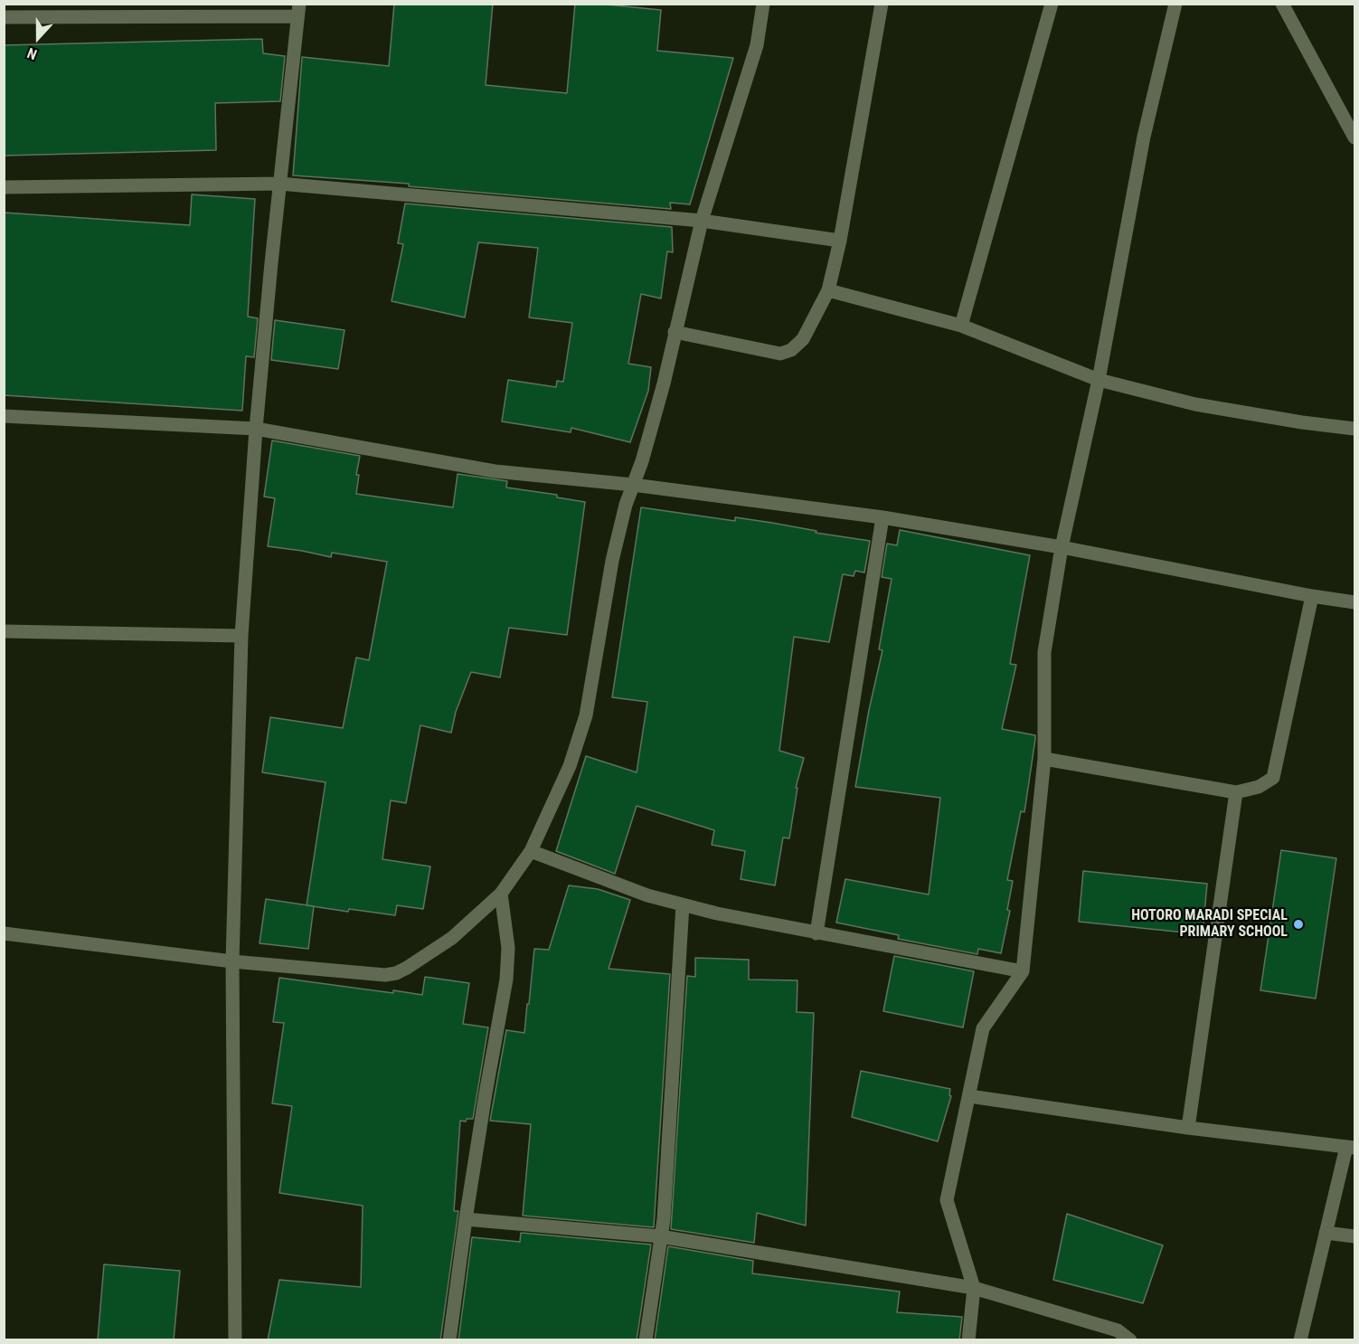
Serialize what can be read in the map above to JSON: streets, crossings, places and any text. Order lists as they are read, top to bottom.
{
  "places": ["HOTORO MARADI SPECIAL PRIMARY SCHOOL"],
  "north": "bottom"
}
